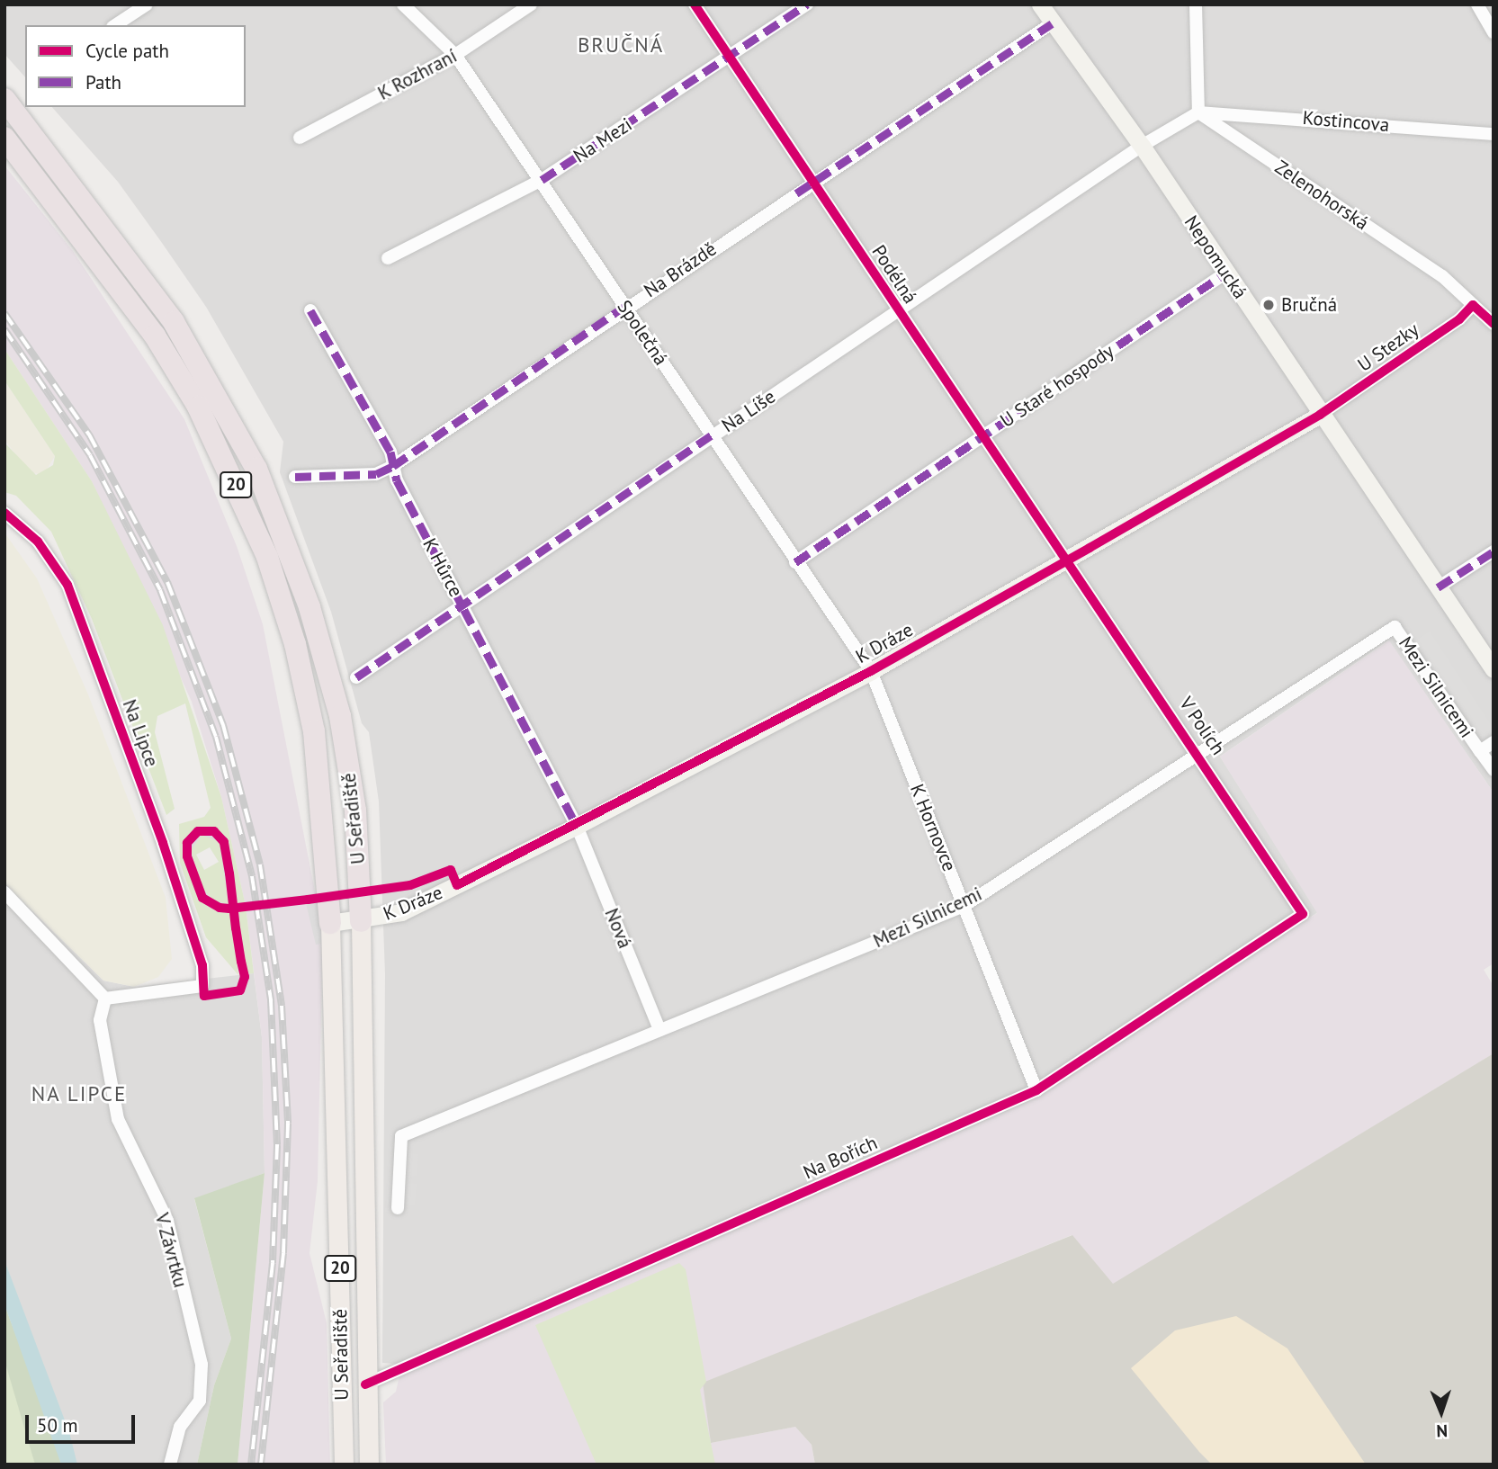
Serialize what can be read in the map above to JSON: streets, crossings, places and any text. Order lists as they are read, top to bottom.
{
  "streets": {
    "highway": ["20", "U Seřadiště"],
    "street": [
      "K Rozhraní",
      "Kostincova",
      "Na Mezi",
      "Zelenohorská",
      "Nepomucká",
      "Na Brázdě",
      "Podélná",
      "Společná",
      "U Stezky",
      "U Staré hospody",
      "Na Líše",
      "K Hůrce",
      "K Dráze",
      "Mezi Silnicemi",
      "V Polích",
      "Na Lipce",
      "K Hornovce",
      "Nová",
      "Na Bořích",
      "V Závrtku"
    ]
  },
  "crossings": [
    ["K Rozhraní", "Společná"],
    ["Kostincova", "Zelenohorská"],
    ["Na Mezi", "Podélná"],
    ["Na Mezi", "Společná"],
    ["Zelenohorská", "U Stezky"],
    ["Nepomucká", "Na Brázdě"],
    ["Nepomucká", "U Stezky"],
    ["Nepomucká", "U Staré hospody"],
    ["Nepomucká", "Na Líše"],
    ["Nepomucká", "K Dráze"],
    ["Na Brázdě", "Podélná"],
    ["Na Brázdě", "Společná"],
    ["Na Brázdě", "K Hůrce"],
    ["Podélná", "U Staré hospody"],
    ["Podélná", "Na Líše"],
    ["Podélná", "K Dráze"],
    ["Podélná", "V Polích"],
    ["Společná", "U Staré hospody"],
    ["Společná", "Na Líše"],
    ["Společná", "K Dráze"],
    ["Společná", "K Hornovce"],
    ["U Stezky", "K Dráze"],
    ["Na Líše", "K Hůrce"],
    ["K Hůrce", "K Dráze"],
    ["K Hůrce", "Nová"],
    ["K Dráze", "V Polích"],
    ["K Dráze", "U Seřadiště"],
    ["K Dráze", "K Hornovce"],
    ["K Dráze", "Nová"],
    ["Mezi Silnicemi", "V Polích"],
    ["Mezi Silnicemi", "K Hornovce"],
    ["Mezi Silnicemi", "Nová"],
    ["V Polích", "Na Bořích"],
    ["Na Lipce", "V Závrtku"],
    ["U Seřadiště", "Na Bořích"],
    ["K Hornovce", "Na Bořích"]
  ],
  "districts": ["BRUČNÁ", "NA LIPCE"],
  "places": ["Bručná"],
  "legend": ["Cycle path", "Path"],
  "scale_bar": "50 m",
  "north": "bottom"
}
